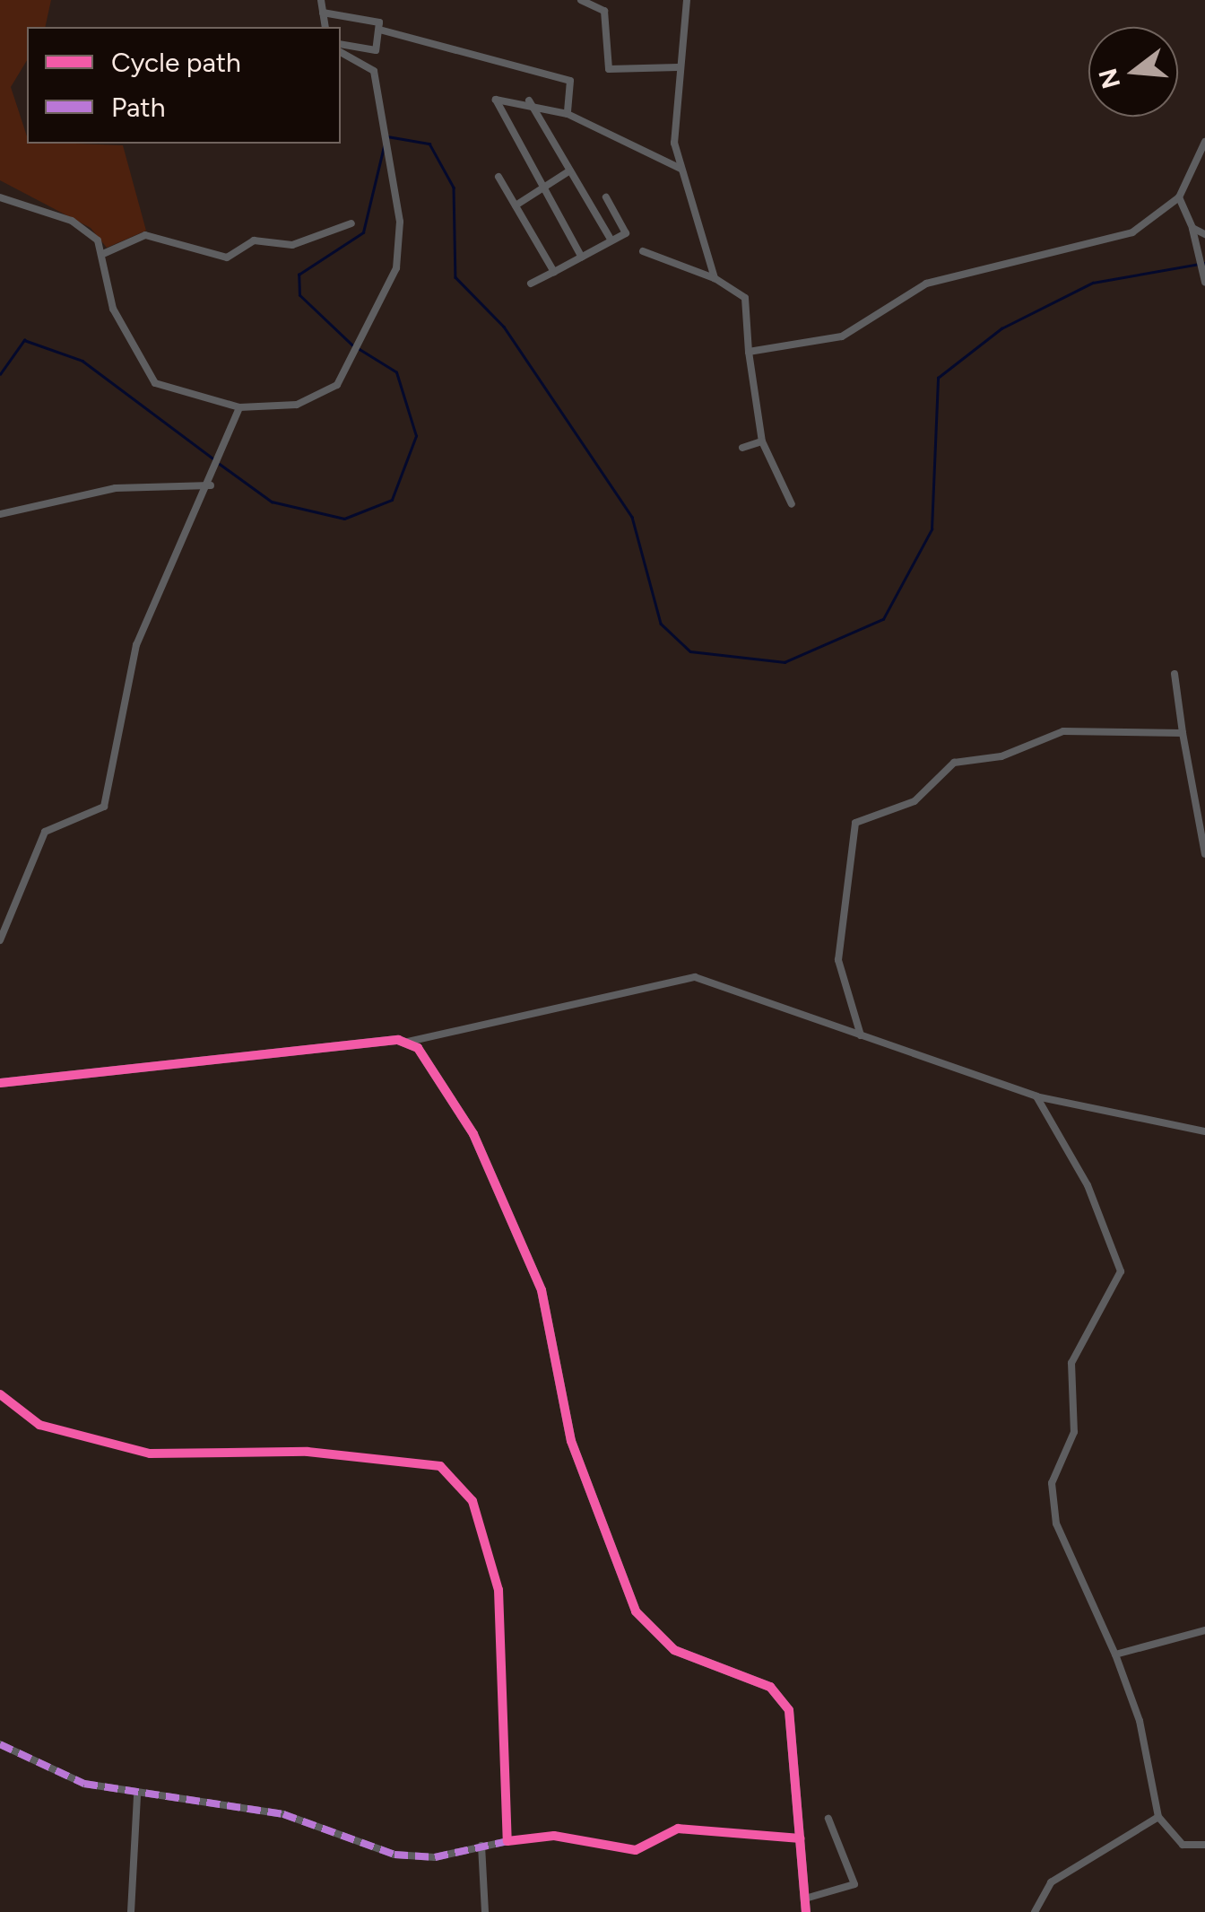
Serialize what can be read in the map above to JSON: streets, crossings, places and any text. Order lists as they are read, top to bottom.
{
  "legend": ["Cycle path", "Path"],
  "north": "left"
}
